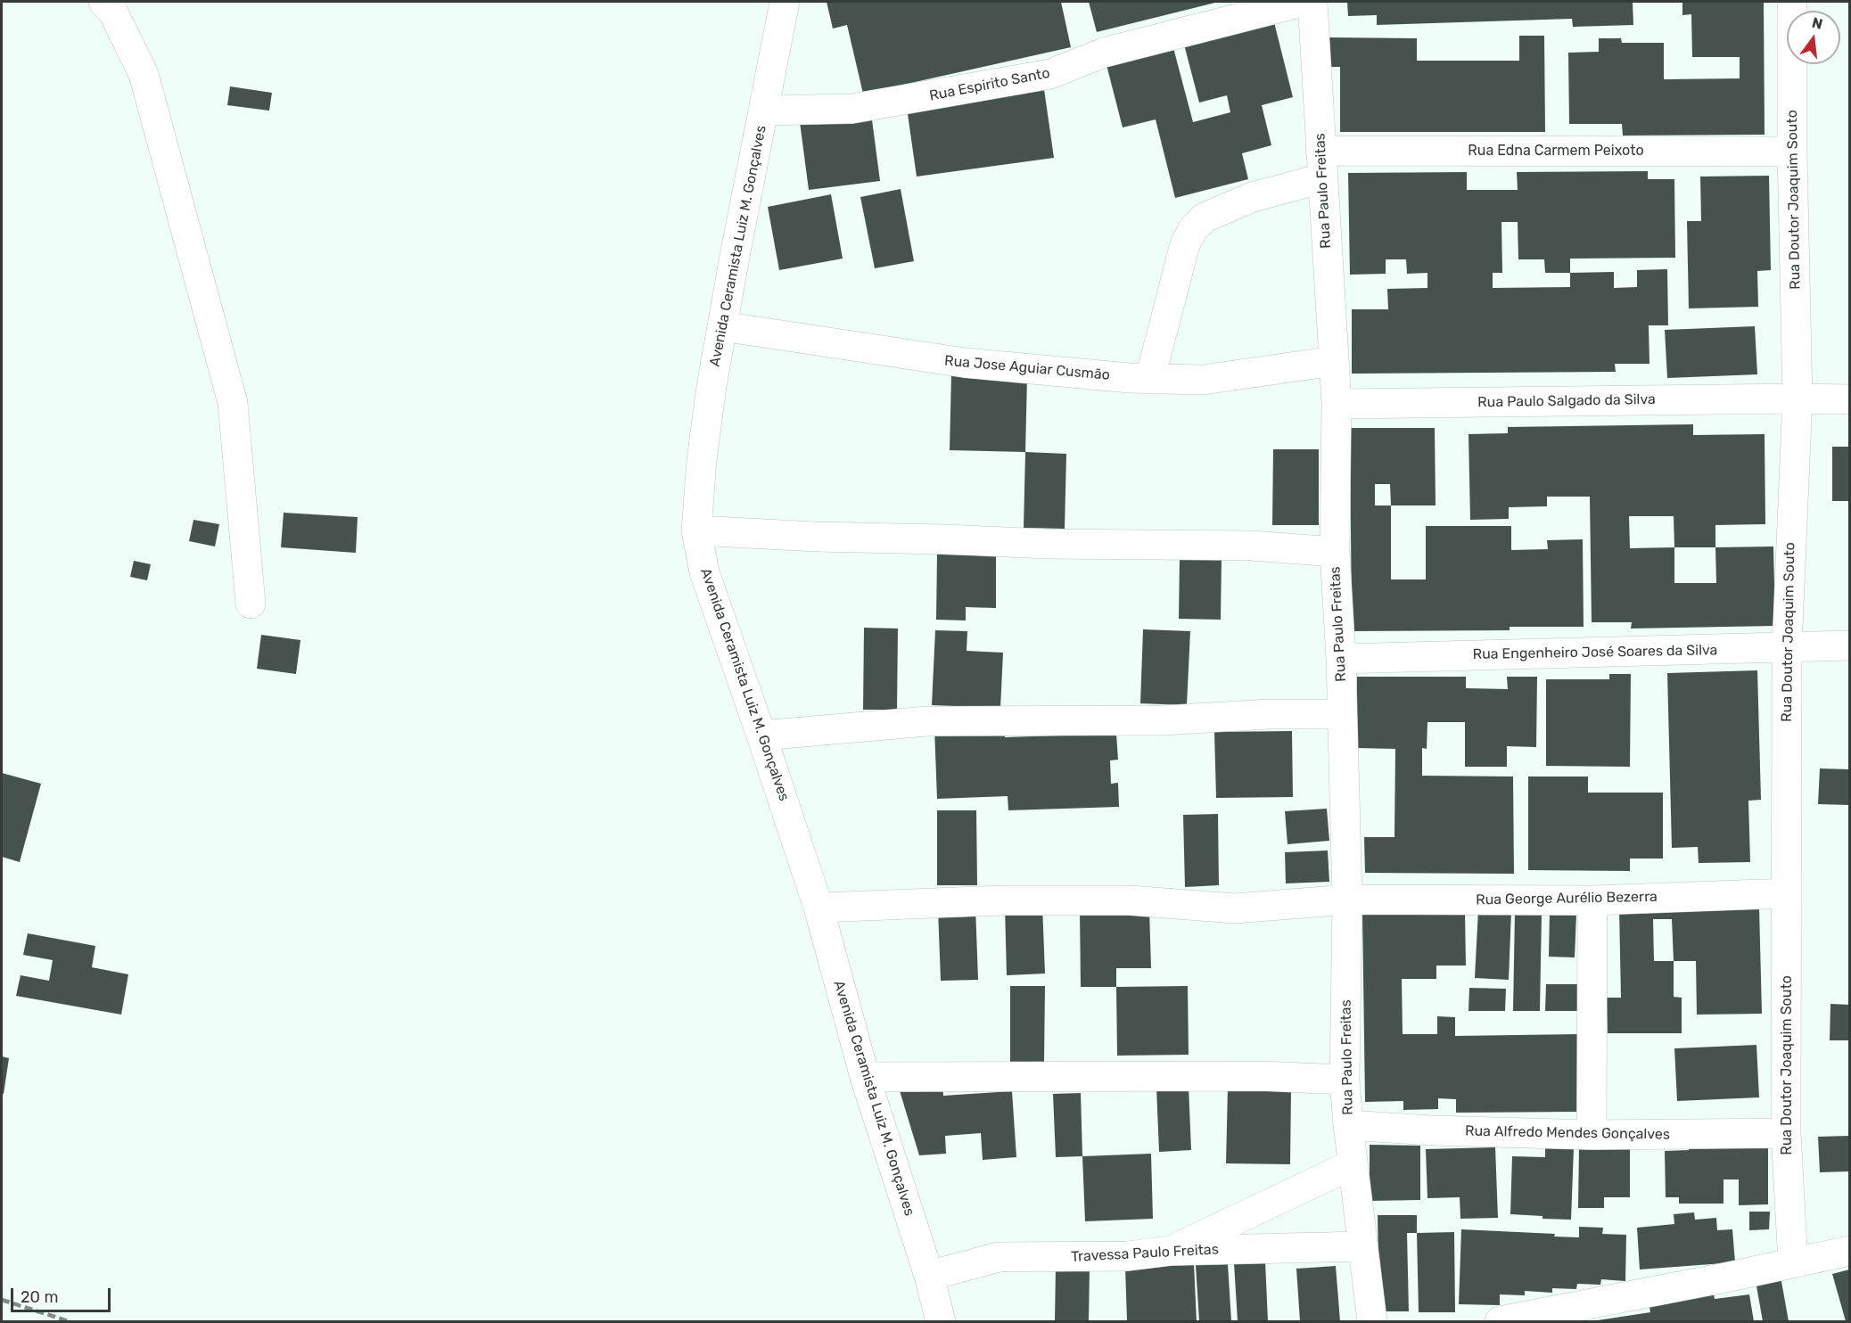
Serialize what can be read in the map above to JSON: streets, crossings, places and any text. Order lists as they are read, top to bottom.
{
  "streets": {
    "street": [
      "Rua Espirito Santo",
      "Rua Edna Carmem Peixoto",
      "Rua Paulo Freitas",
      "Rua Doutor Joaquim Souto",
      "Avenida Ceramista Luiz M. Gonçalves",
      "Rua Jose Aguiar Cusmão",
      "Rua Paulo Salgado da Silva",
      "Rua Engenheiro José Soares da Silva",
      "Rua George Aurélio Bezerra",
      "Rua Alfredo Mendes Gonçalves",
      "Travessa Paulo Freitas"
    ]
  },
  "crossings": [
    ["Rua Espirito Santo", "Avenida Ceramista Luiz M. Gonçalves"],
    ["Rua Edna Carmem Peixoto", "Rua Paulo Freitas"],
    ["Rua Edna Carmem Peixoto", "Rua Doutor Joaquim Souto"],
    ["Rua Edna Carmem Peixoto", "Rua Jose Aguiar Cusmão"],
    ["Rua Paulo Freitas", "Rua Jose Aguiar Cusmão"],
    ["Rua Paulo Freitas", "Rua Paulo Salgado da Silva"],
    ["Rua Paulo Freitas", "Rua Engenheiro José Soares da Silva"],
    ["Rua Paulo Freitas", "Rua George Aurélio Bezerra"],
    ["Rua Paulo Freitas", "Rua Alfredo Mendes Gonçalves"],
    ["Rua Paulo Freitas", "Travessa Paulo Freitas"],
    ["Rua Doutor Joaquim Souto", "Rua Paulo Salgado da Silva"],
    ["Rua Doutor Joaquim Souto", "Rua Engenheiro José Soares da Silva"],
    ["Rua Doutor Joaquim Souto", "Rua George Aurélio Bezerra"],
    ["Rua Doutor Joaquim Souto", "Rua Alfredo Mendes Gonçalves"],
    ["Avenida Ceramista Luiz M. Gonçalves", "Rua Jose Aguiar Cusmão"],
    ["Avenida Ceramista Luiz M. Gonçalves", "Rua George Aurélio Bezerra"],
    ["Avenida Ceramista Luiz M. Gonçalves", "Travessa Paulo Freitas"]
  ],
  "scale_bar": "20 m",
  "north": "top"
}
